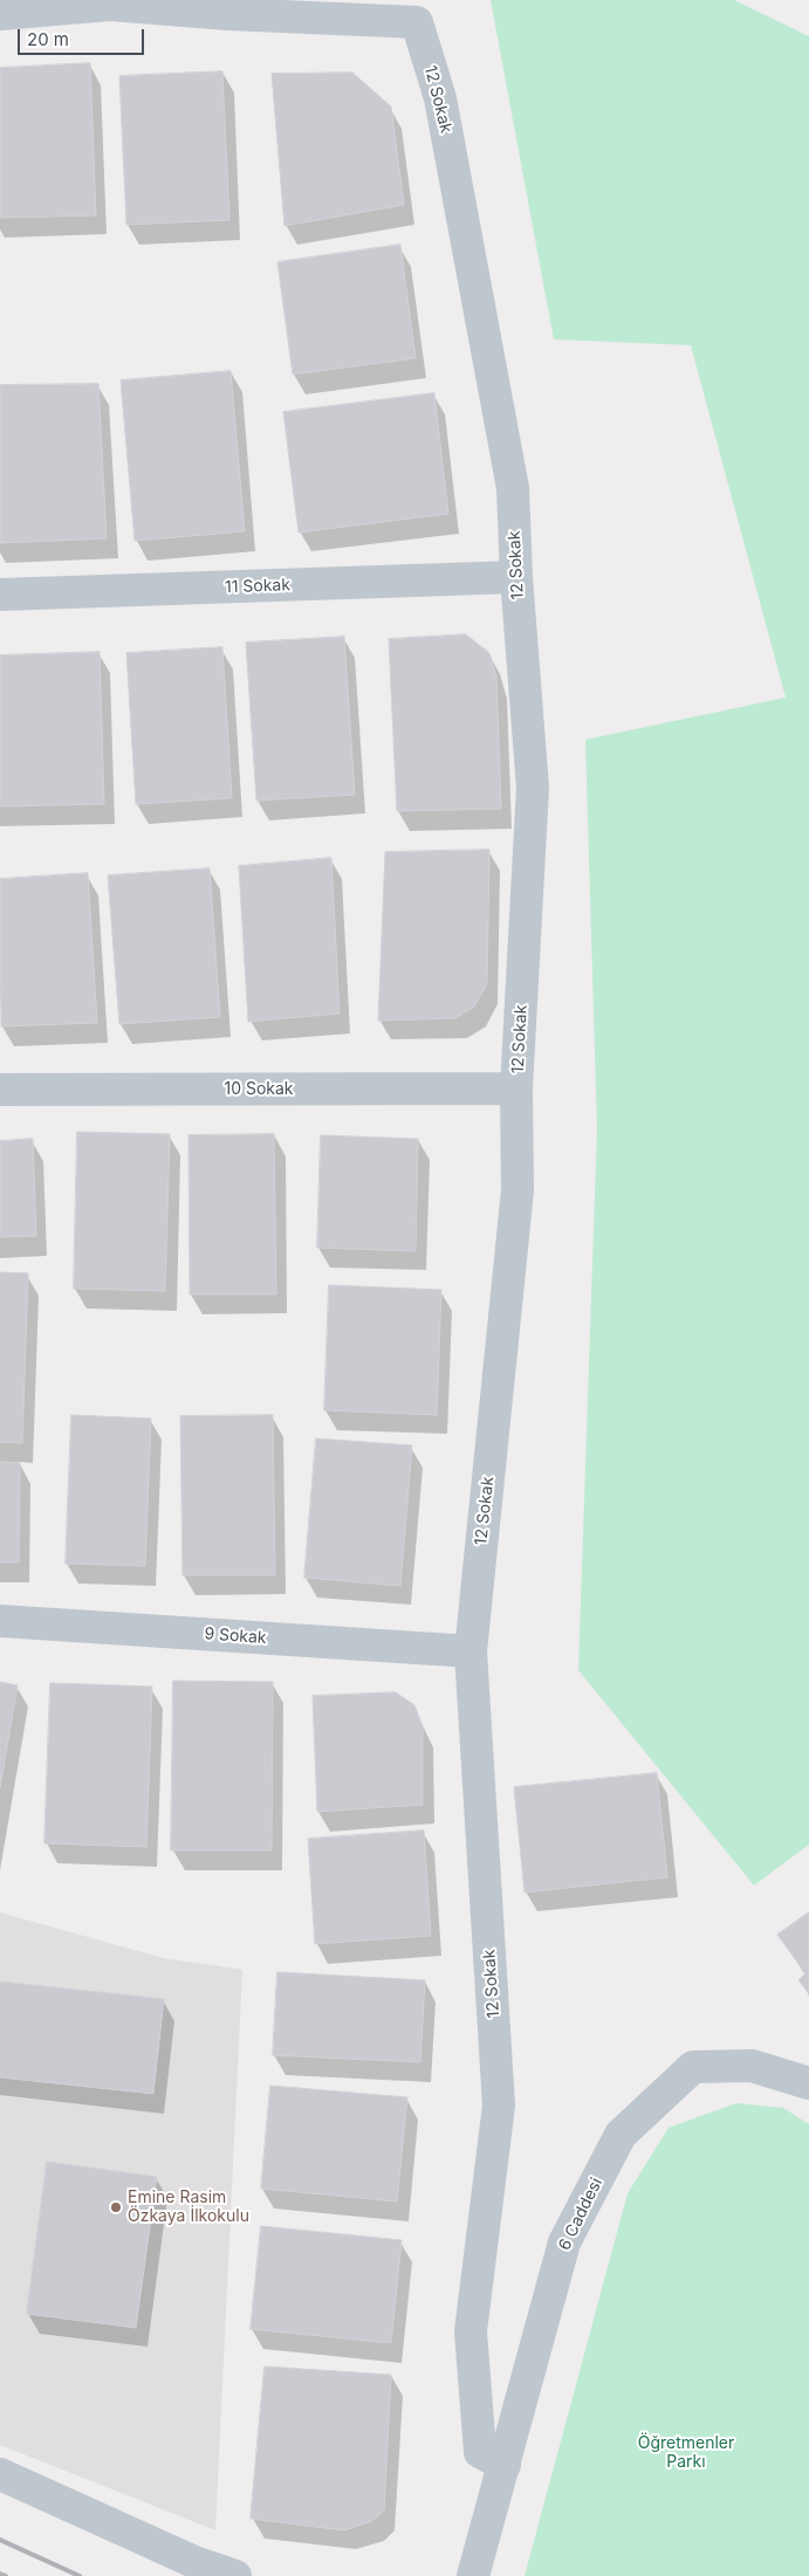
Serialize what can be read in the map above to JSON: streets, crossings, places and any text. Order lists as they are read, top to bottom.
{
  "streets": {
    "street": [
      "12 Sokak",
      "11 Sokak",
      "10 Sokak",
      "9 Sokak",
      "6 Caddesi"
    ]
  },
  "crossings": [
    ["12 Sokak", "11 Sokak"],
    ["12 Sokak", "10 Sokak"],
    ["12 Sokak", "9 Sokak"],
    ["12 Sokak", "6 Caddesi"]
  ],
  "parks": ["Öğretmenler Parkı"],
  "places": ["Emine Rasim Özkaya İlkokulu"],
  "scale_bar": "20 m"
}
